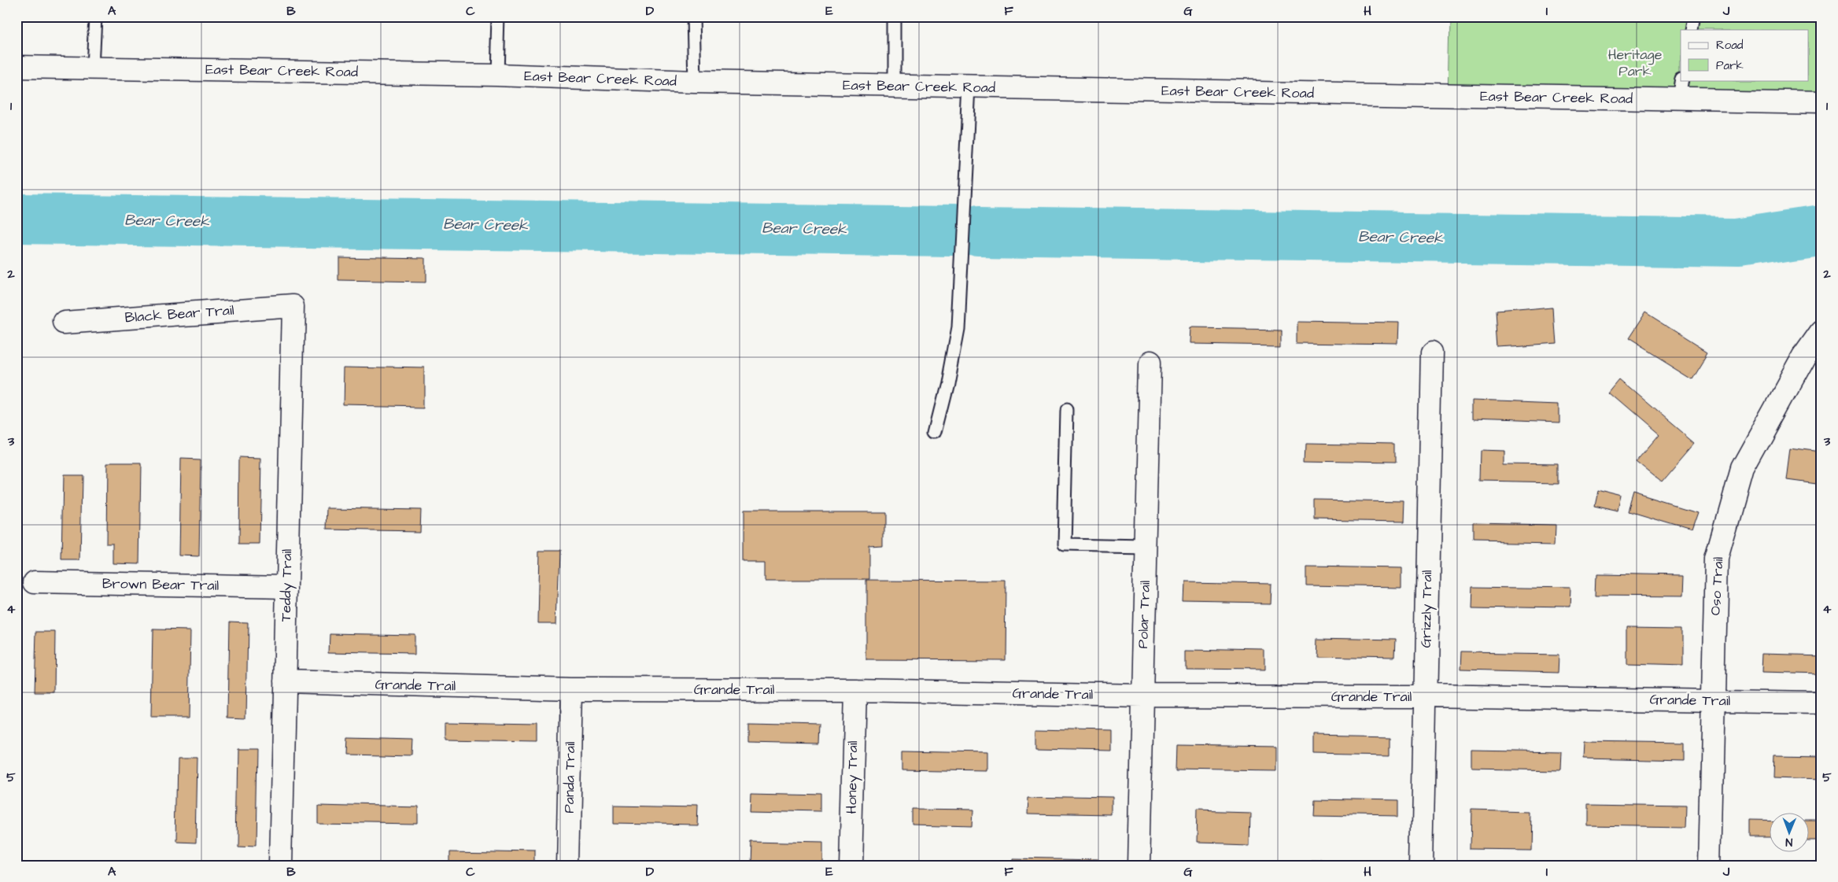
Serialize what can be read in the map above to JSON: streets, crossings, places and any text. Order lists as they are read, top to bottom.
{
  "streets": {
    "street": [
      "East Bear Creek Road",
      "Black Bear Trail",
      "Brown Bear Trail",
      "Teddy Trail",
      "Oso Trail",
      "Grizzly Trail",
      "Polar Trail",
      "Grande Trail",
      "Panda Trail",
      "Honey Trail"
    ]
  },
  "crossings": [
    ["Black Bear Trail", "Teddy Trail"],
    ["Brown Bear Trail", "Teddy Trail"],
    ["Teddy Trail", "Grande Trail"],
    ["Oso Trail", "Grande Trail"],
    ["Grizzly Trail", "Grande Trail"],
    ["Polar Trail", "Grande Trail"],
    ["Grande Trail", "Panda Trail"],
    ["Grande Trail", "Honey Trail"]
  ],
  "water": ["Bear Creek"],
  "parks": ["Heritage Park"],
  "legend": ["Road", "Park"],
  "north": "bottom",
  "grid": {
    "columns": [
      "A",
      "B",
      "C",
      "D",
      "E",
      "F",
      "G",
      "H",
      "I",
      "J"
    ],
    "rows": [
      "1",
      "2",
      "3",
      "4",
      "5"
    ]
  }
}
